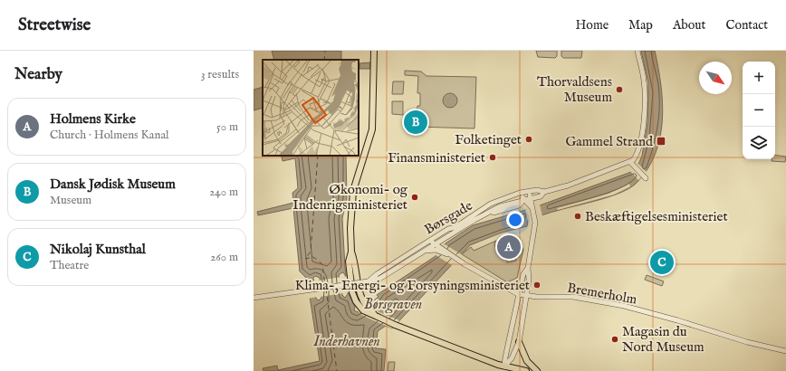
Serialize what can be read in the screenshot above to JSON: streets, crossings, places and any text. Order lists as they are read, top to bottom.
{
  "streets": {
    "street": ["Børsgade", "Bremerholm"]
  },
  "crossings": [
    ["Børsgade", "Bremerholm"]
  ],
  "water": ["Børsgraven", "Inderhavnen"],
  "places": {
    "other": [
      "Thorvaldsens Museum",
      "Folketinget",
      "Finansministeriet",
      "Økonomi- og Indenrigsministeriet",
      "Beskæftigelsesministeriet",
      "Klima-, Energi- og Forsyningsministeriet",
      "Magasin du Nord Museum"
    ],
    "transit": ["Gammel Strand"]
  },
  "north": "bottom right",
  "page": {
    "header": "Streetwise",
    "nav": [
      "Home",
      "Map",
      "About",
      "Contact"
    ],
    "heading": ["Nearby", "3 results"],
    "map_buttons": ["+", "−"],
    "list": [
      {
        "mark": "A",
        "name": "Holmens Kirke",
        "note": "Church · Holmens Kanal",
        "value": "50 m"
      },
      {
        "mark": "B",
        "name": "Dansk Jødisk Museum",
        "note": "Museum",
        "value": "240 m"
      },
      {
        "mark": "C",
        "name": "Nikolaj Kunsthal",
        "note": "Theatre",
        "value": "260 m"
      }
    ],
    "pins": ["B", "A", "C"]
  }
}
